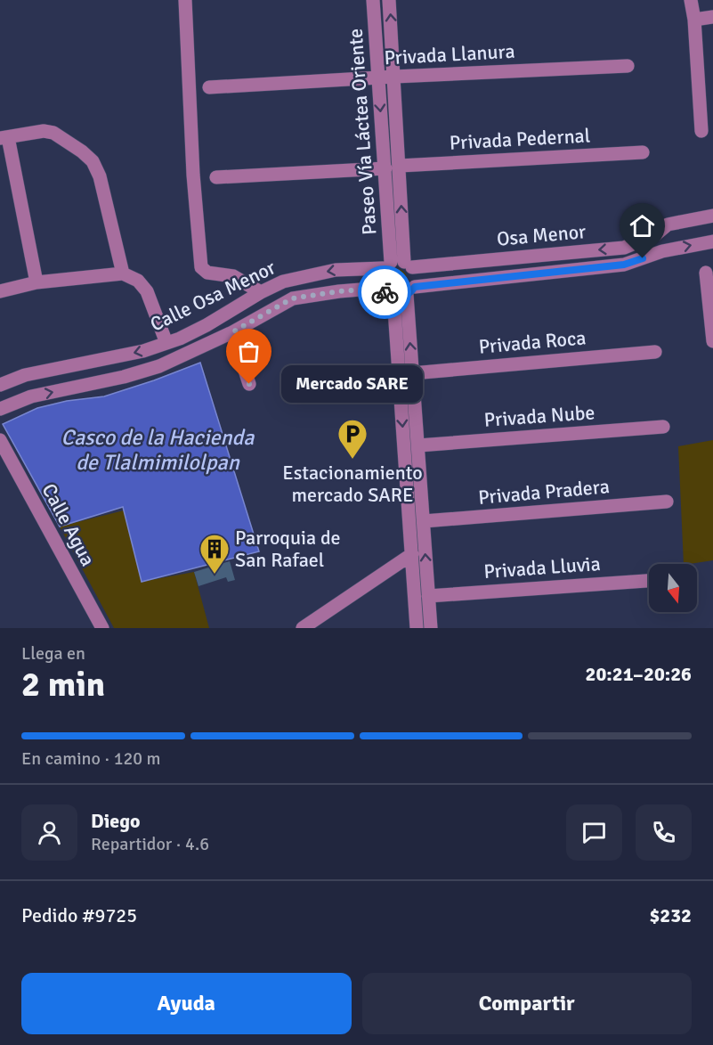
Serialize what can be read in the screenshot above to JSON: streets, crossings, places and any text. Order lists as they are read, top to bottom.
{
  "streets": {
    "street": [
      "Privada Llanura",
      "Paseo Vía Láctea Oriente",
      "Privada Pedernal",
      "Osa Menor",
      "Calle Osa Menor",
      "Privada Roca",
      "Privada Nube",
      "Privada Pradera",
      "Calle Agua",
      "Privada Lluvia"
    ]
  },
  "crossings": [
    ["Privada Llanura", "Paseo Vía Láctea Oriente"],
    ["Paseo Vía Láctea Oriente", "Osa Menor"],
    ["Paseo Vía Láctea Oriente", "Calle Osa Menor"],
    ["Osa Menor", "Calle Osa Menor"]
  ],
  "water": ["Casco de la Hacienda de Tlalmimilolpan"],
  "places": {
    "other": ["Mercado SARE"],
    "parking": ["Estacionamiento mercado SARE"],
    "building": ["Parroquia de San Rafael"]
  },
  "north": "bottom",
  "page": {
    "bubble": "Mercado SARE",
    "heading": ["2 min", "Llega en", "20:21–20:26"],
    "panel": [
      "Diego",
      "Repartidor · 4.6",
      "Pedido #9725",
      "$232"
    ],
    "bar": "En camino · 120 m",
    "buttons": ["Ayuda", "Compartir"]
  }
}
